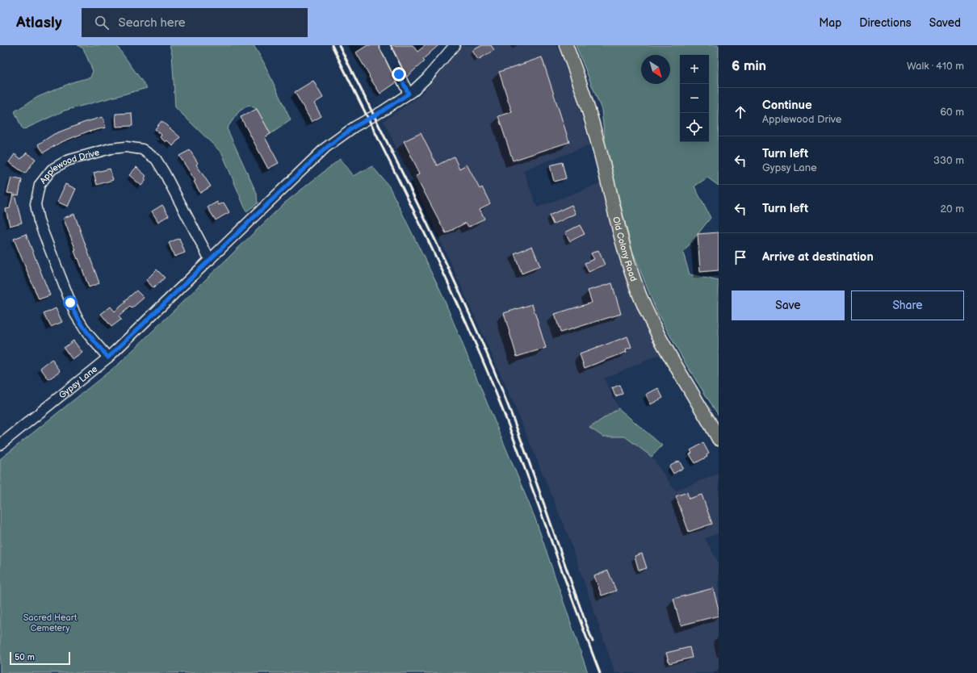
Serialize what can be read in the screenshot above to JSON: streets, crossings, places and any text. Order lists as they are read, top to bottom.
{
  "streets": {
    "main road": ["Old Colony Road"],
    "street": ["Applewood Drive", "Gypsy Lane"]
  },
  "crossings": [
    ["Applewood Drive", "Gypsy Lane"]
  ],
  "parks": ["Sacred Heart Cemetery"],
  "scale_bar": "50 m",
  "north": "bottom right",
  "page": {
    "header": "Atlasly",
    "search": "Search here",
    "nav": ["Map", "Directions", "Saved"],
    "heading": ["6 min", "Walk · 410 m"],
    "map_buttons": ["+", "−"],
    "list": [
      ["Continue", "Applewood Drive", "60 m"],
      ["Turn left", "Gypsy Lane", "330 m"],
      ["Turn left", "20 m"],
      "Arrive at destination"
    ],
    "buttons": ["Save", "Share"],
    "scale": "50 m"
  }
}
